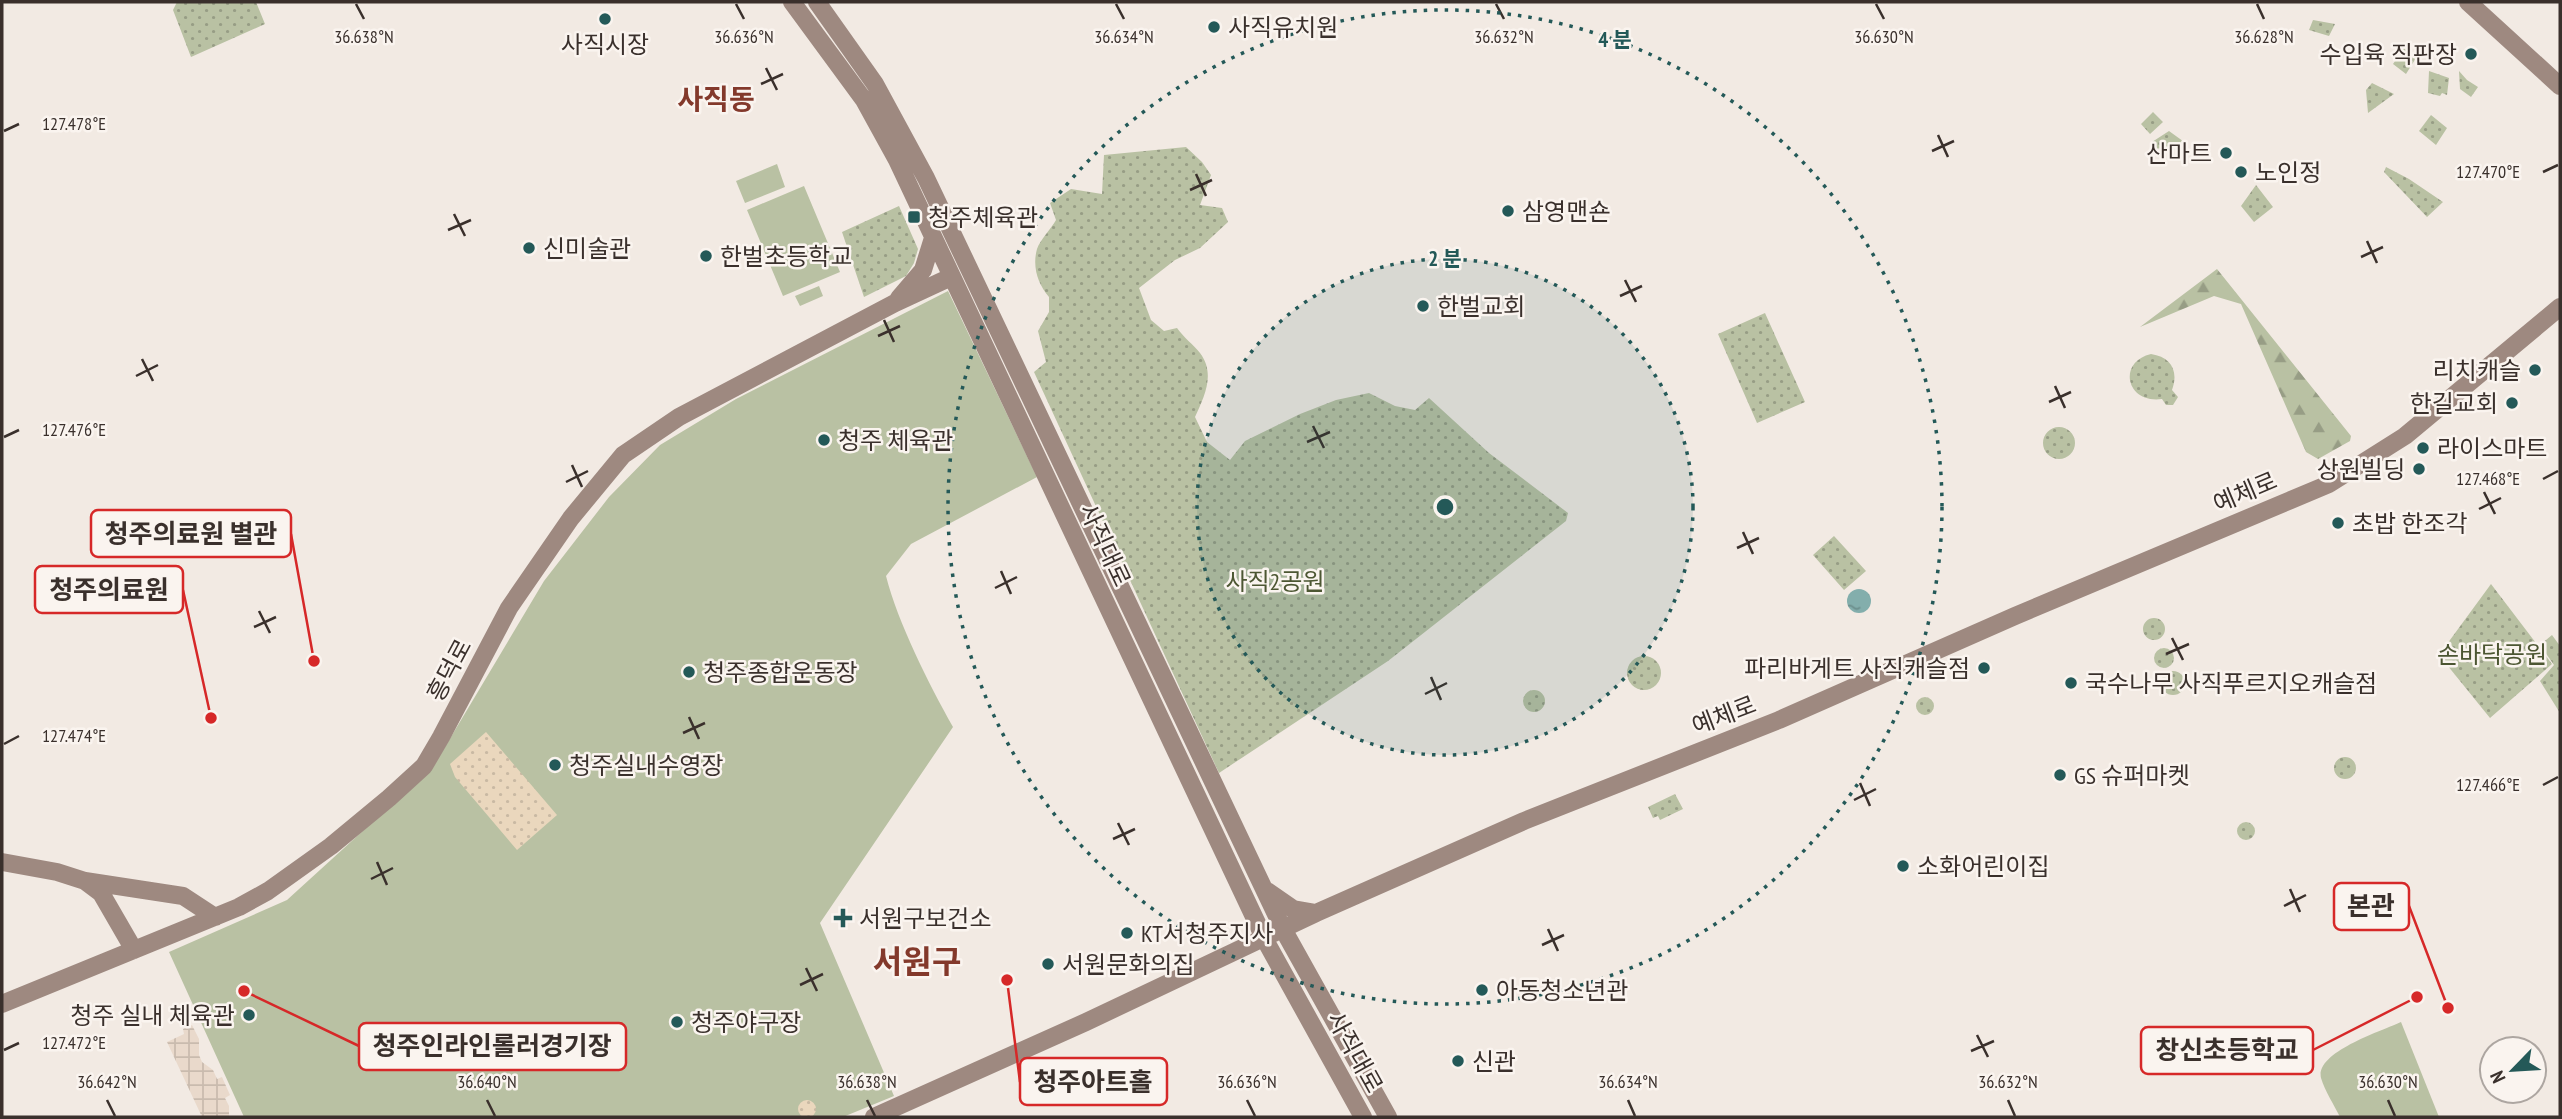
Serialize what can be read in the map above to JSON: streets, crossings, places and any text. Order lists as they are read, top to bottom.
{
  "streets": {
    "street": ["예체로", "사직대로", "흥덕로"]
  },
  "crossings": [
    ["예체로", "사직대로"],
    ["사직대로", "흥덕로"]
  ],
  "districts": ["사직동", "서원구"],
  "parks": ["사직2공원", "손바닥공원"],
  "places": {
    "other": [
      "사직시장",
      "사직유치원",
      "수입육 직판장",
      "산마트",
      "노인정",
      "삼영맨숀",
      "신미술관",
      "한벌초등학교",
      "한벌교회",
      "리치캐슬",
      "한길교회",
      "청주 체육관",
      "라이스마트",
      "상원빌딩",
      "초밥 한조각",
      "청주의료원 별관",
      "파리바게트 사직캐슬점",
      "청주종합운동장",
      "국수나무 사직푸르지오캐슬점",
      "청주의료원",
      "청주실내수영장",
      "GS 슈퍼마켓",
      "소화어린이집",
      "KT서청주지사",
      "서원문화의집",
      "청주아트홀",
      "아동청소년관",
      "청주인라인롤러경기장",
      "창신초등학교",
      "본관",
      "청주 실내 체육관",
      "청주야구장",
      "신관"
    ],
    "transit": ["청주체육관"],
    "health": ["서원구보건소"]
  },
  "north": "bottom left",
  "coordinates": [
    "36.628°N",
    "36.638°N",
    "36.636°N",
    "36.634°N",
    "36.632°N",
    "36.630°N",
    "127.478°E",
    "127.470°E",
    "127.476°E",
    "127.468°E",
    "127.474°E",
    "127.466°E",
    "127.472°E",
    "36.642°N",
    "36.640°N"
  ],
  "rings": ["4 분", "2 분"]
}
